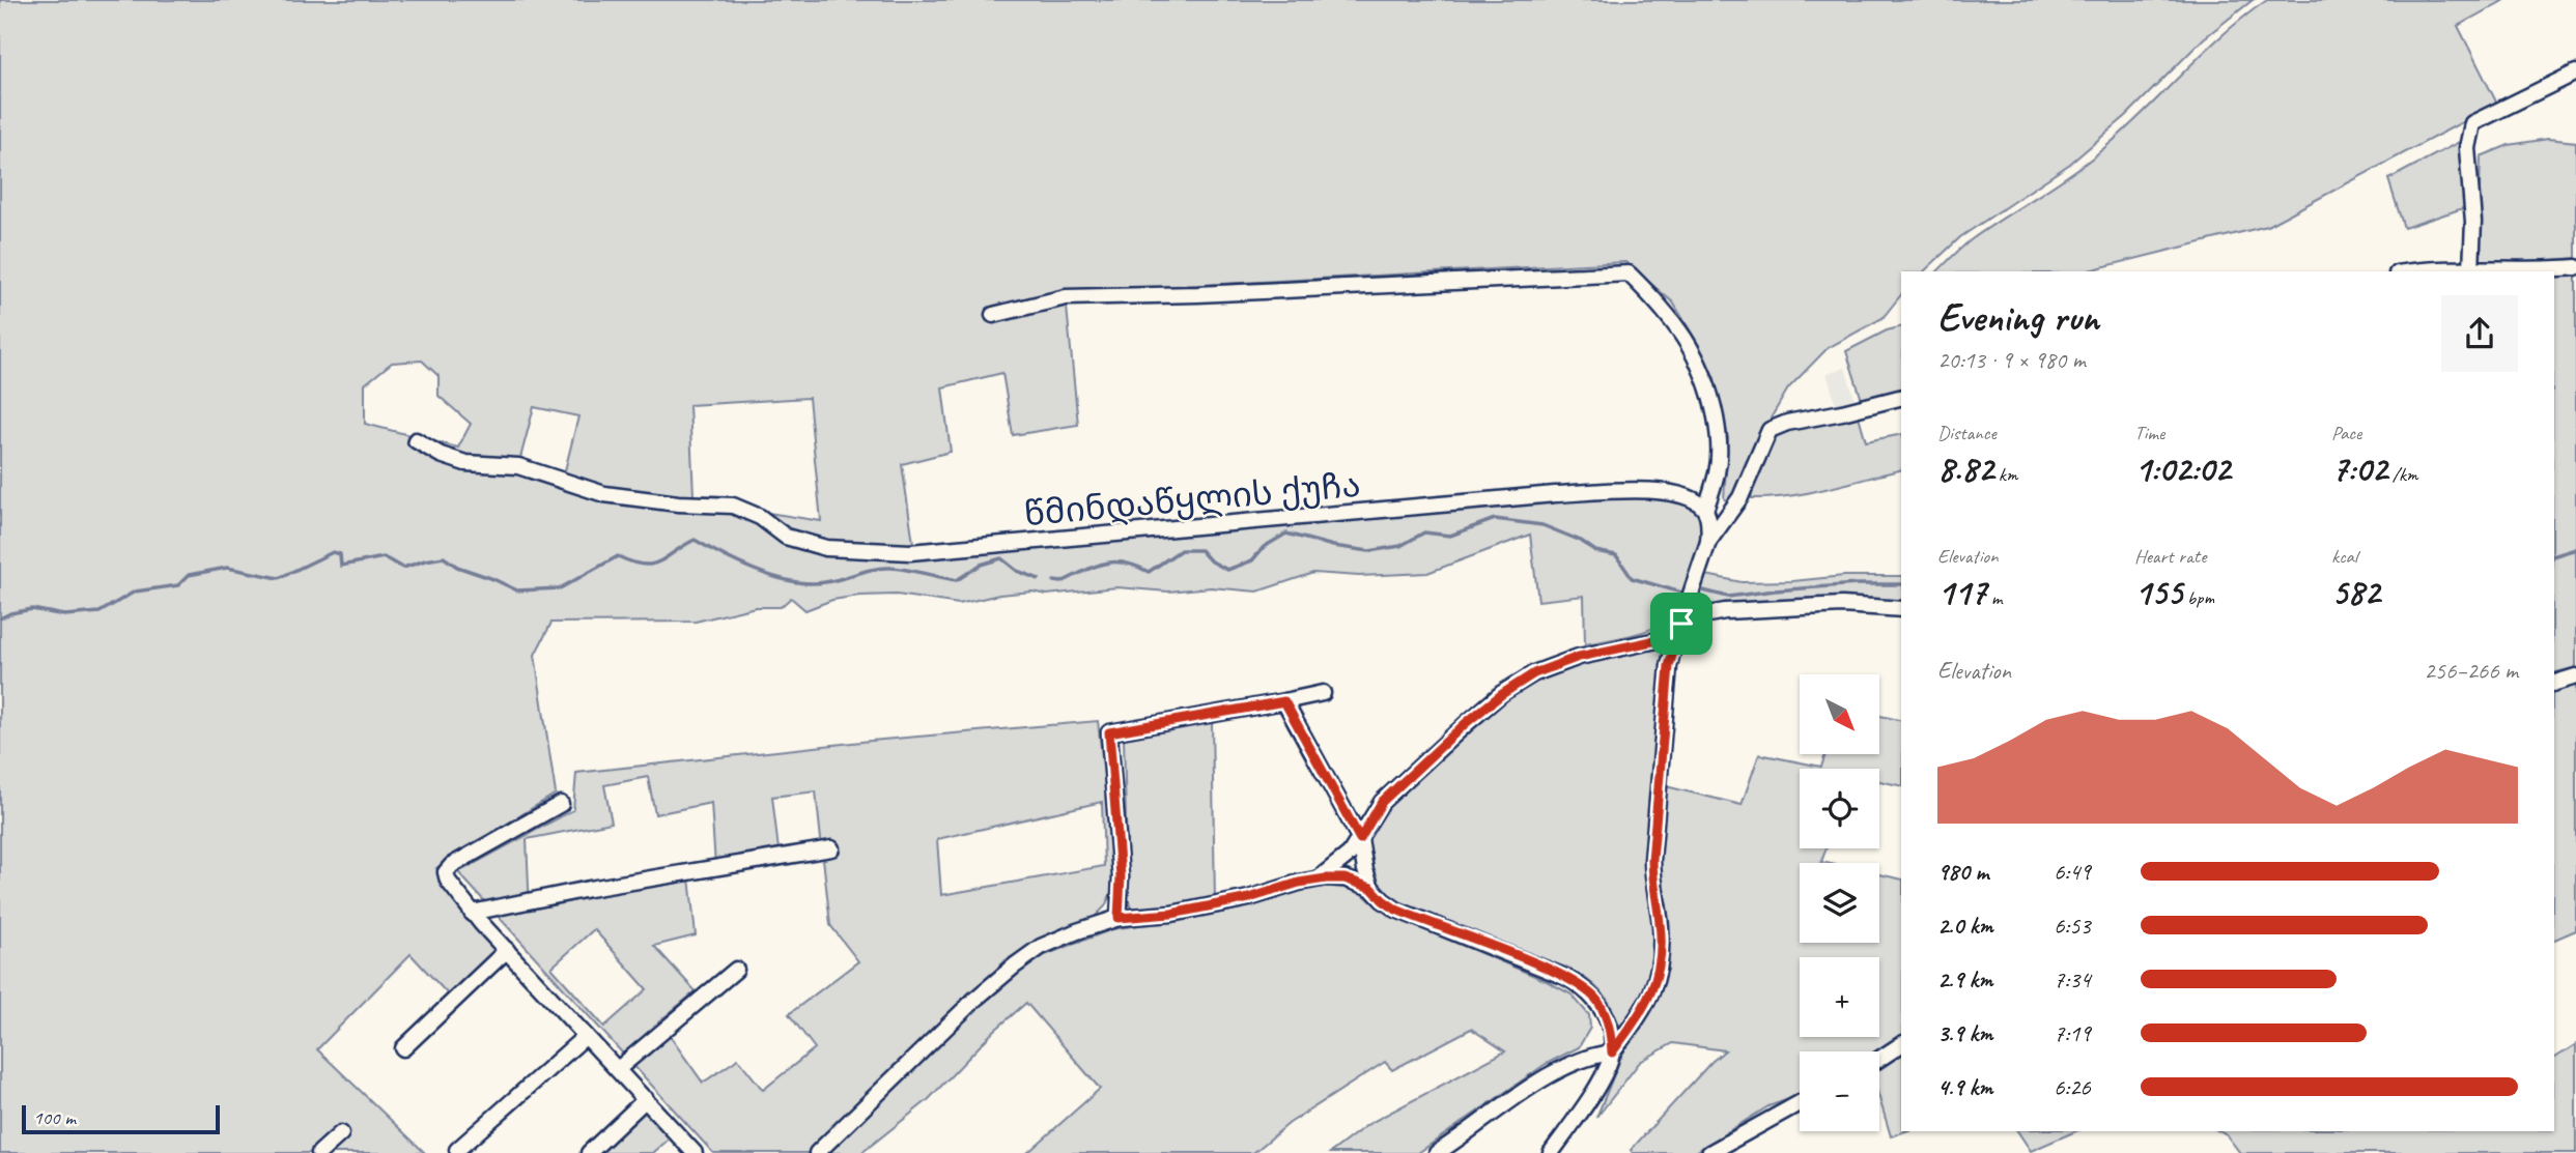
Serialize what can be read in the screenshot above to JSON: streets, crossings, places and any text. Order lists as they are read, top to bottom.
{
  "streets": {
    "street": ["წმინდაწყლის ქუჩა"]
  },
  "scale_bar": "100 m",
  "north": "bottom right",
  "page": {
    "heading": ["Evening run", "20:13 · 9 × 980 m"],
    "stats": [
      ["Distance", "8.82 km"],
      ["Time", "1:02:02"],
      ["Pace", "7:02 /km"],
      ["Elevation", "117 m"],
      ["Heart rate", "155 bpm"],
      ["kcal", "582"]
    ],
    "chart": ["Elevation", "256–266 m"],
    "map_buttons": ["+", "−"],
    "list": [
      {
        "name": "980 m",
        "note": "6:49"
      },
      {
        "name": "2.0 km",
        "note": "6:53"
      },
      {
        "name": "2.9 km",
        "note": "7:34"
      },
      {
        "name": "3.9 km",
        "note": "7:19"
      },
      {
        "name": "4.9 km",
        "note": "6:26"
      }
    ],
    "scale": "100 m"
  }
}
